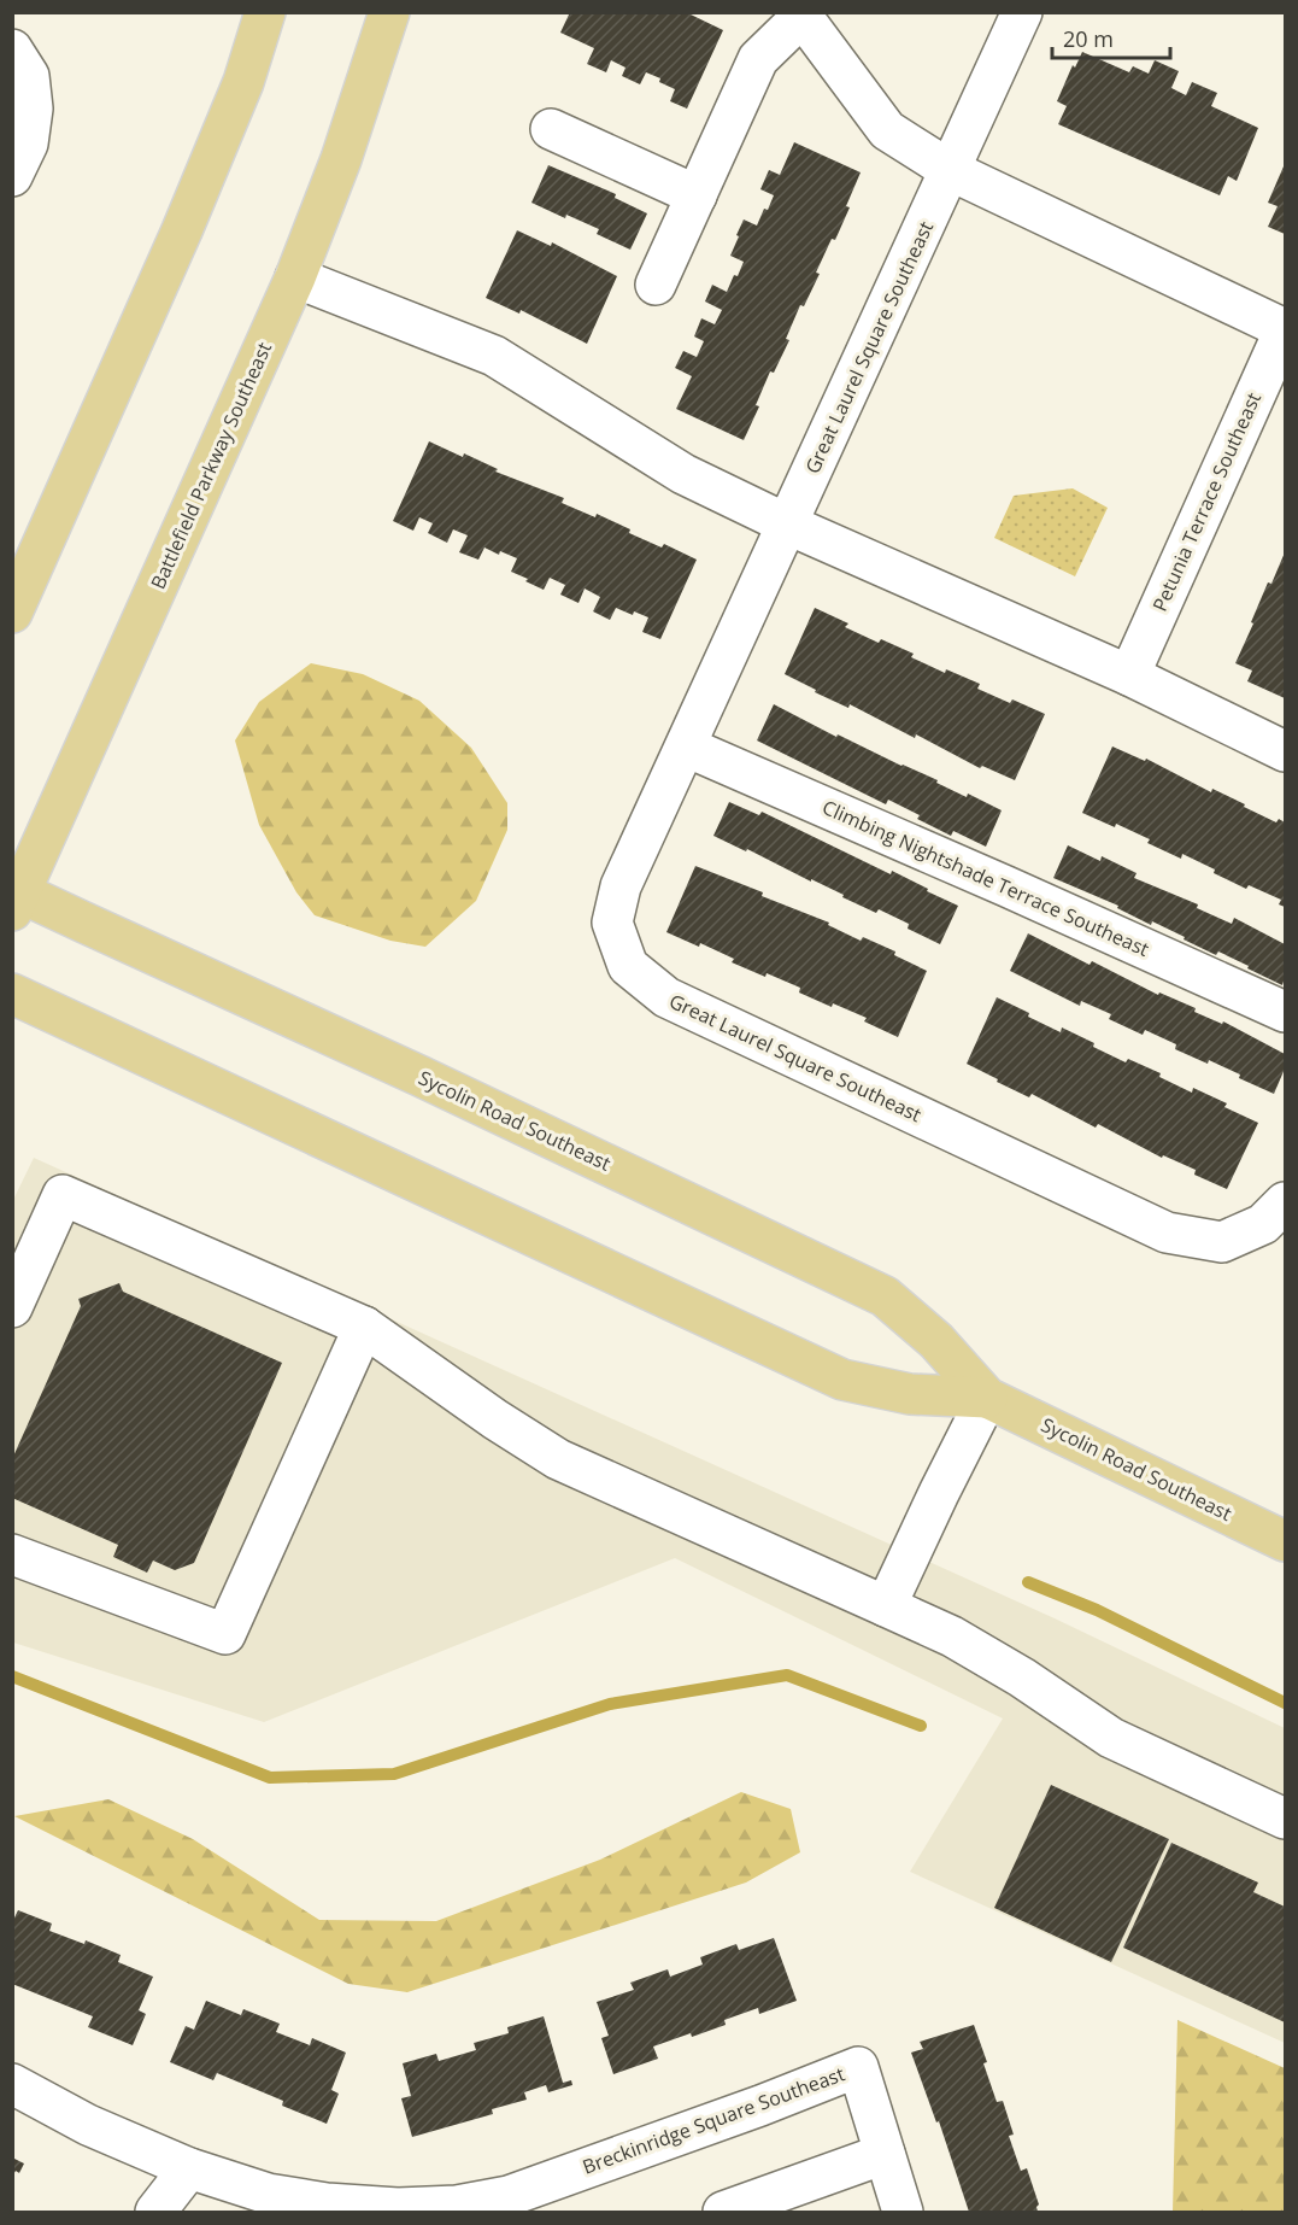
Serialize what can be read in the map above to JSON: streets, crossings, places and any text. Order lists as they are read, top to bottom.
{
  "streets": {
    "main road": ["Battlefield Parkway Southeast", "Sycolin Road Southeast"],
    "street": [
      "Great Laurel Square Southeast",
      "Petunia Terrace Southeast",
      "Climbing Nightshade Terrace Southeast",
      "Breckinridge Square Southeast"
    ]
  },
  "crossings": [
    ["Great Laurel Square Southeast", "Climbing Nightshade Terrace Southeast"],
    ["Battlefield Parkway Southeast", "Sycolin Road Southeast"]
  ],
  "scale_bar": "20 m"
}
